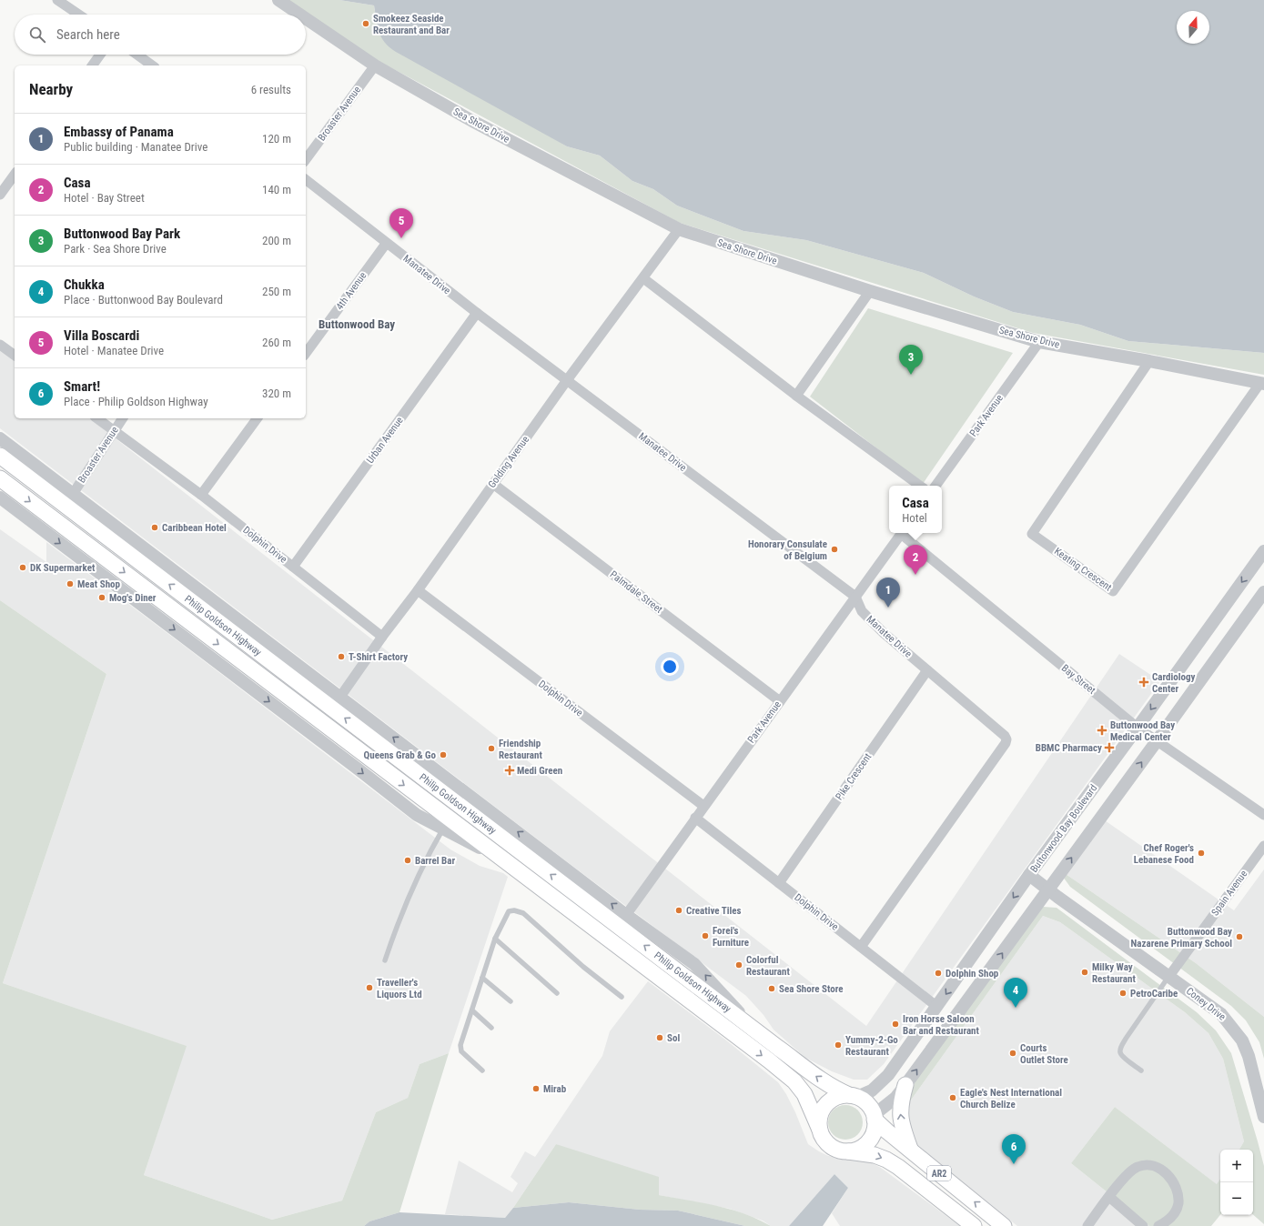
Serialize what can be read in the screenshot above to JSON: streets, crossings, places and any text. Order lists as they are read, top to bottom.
{
  "streets": {
    "main road": ["Philip Goldson Highway", "AR2"],
    "street": [
      "Broaster Avenue",
      "Sea Shore Drive",
      "Manatee Drive",
      "4th Avenue",
      "Park Avenue",
      "Urban Avenue",
      "Golding Avenue",
      "Dolphin Drive",
      "Keating Crescent",
      "Palmdale Street",
      "Bay Street",
      "Pike Crescent",
      "Buttonwood Bay Boulevard",
      "Spain Avenue",
      "Coney Drive"
    ]
  },
  "crossings": [
    ["Broaster Avenue", "Sea Shore Drive"],
    ["Broaster Avenue", "Dolphin Drive"],
    ["Sea Shore Drive", "Park Avenue"],
    ["Sea Shore Drive", "Golding Avenue"],
    ["Sea Shore Drive", "Keating Crescent"],
    ["Manatee Drive", "4th Avenue"],
    ["Manatee Drive", "Park Avenue"],
    ["Manatee Drive", "Urban Avenue"],
    ["Manatee Drive", "Golding Avenue"],
    ["Manatee Drive", "Dolphin Drive"],
    ["Manatee Drive", "Pike Crescent"],
    ["Park Avenue", "Dolphin Drive"],
    ["Park Avenue", "Palmdale Street"],
    ["Urban Avenue", "Dolphin Drive"],
    ["Golding Avenue", "Dolphin Drive"],
    ["Golding Avenue", "Palmdale Street"],
    ["Dolphin Drive", "Pike Crescent"],
    ["Dolphin Drive", "Buttonwood Bay Boulevard"],
    ["Philip Goldson Highway", "Buttonwood Bay Boulevard"],
    ["Philip Goldson Highway", "AR2"],
    ["Bay Street", "Buttonwood Bay Boulevard"],
    ["Buttonwood Bay Boulevard", "Coney Drive"],
    ["Buttonwood Bay Boulevard", "AR2"],
    ["Spain Avenue", "Coney Drive"]
  ],
  "districts": ["Buttonwood Bay"],
  "places": {
    "other": [
      "Smokeez Seaside Restaurant and Bar",
      "Caribbean Hotel",
      "Honorary Consulate of Belgium",
      "DK Supermarket",
      "Meat Shop",
      "Mog's Diner",
      "T-Shirt Factory",
      "Friendship Restaurant",
      "Queens Grab & Go",
      "Chef Roger's Lebanese Food",
      "Barrel Bar",
      "Creative Tiles",
      "Forei's Furniture",
      "Buttonwood Bay Nazarene Primary School",
      "Colorful Restaurant",
      "Milky Way Restaurant",
      "Dolphin Shop",
      "Traveller's Liquors Ltd",
      "Sea Shore Store",
      "PetroCaribe",
      "Iron Horse Saloon Bar and Restaurant",
      "Sol",
      "Yummy-2-Go Restaurant",
      "Courts Outlet Store",
      "Mirab",
      "Eagle's Nest International Church Belize"
    ],
    "health": [
      "Cardiology Center",
      "Buttonwood Bay Medical Center",
      "BBMC Pharmacy",
      "Medi Green"
    ]
  },
  "north": "top",
  "page": {
    "search": "Search here",
    "heading": ["Nearby", "6 results"],
    "list": [
      {
        "mark": "1",
        "name": "Embassy of Panama",
        "note": "Public building · Manatee Drive",
        "value": "120 m"
      },
      {
        "mark": "2",
        "name": "Casa",
        "note": "Hotel · Bay Street",
        "value": "140 m"
      },
      {
        "mark": "3",
        "name": "Buttonwood Bay Park",
        "note": "Park · Sea Shore Drive",
        "value": "200 m"
      },
      {
        "mark": "4",
        "name": "Chukka",
        "note": "Place · Buttonwood Bay Boulevard",
        "value": "250 m"
      },
      {
        "mark": "5",
        "name": "Villa Boscardi",
        "note": "Hotel · Manatee Drive",
        "value": "260 m"
      },
      {
        "mark": "6",
        "name": "Smart!",
        "note": "Place · Philip Goldson Highway",
        "value": "320 m"
      }
    ],
    "pins": [
      "5",
      "3",
      "2",
      "1",
      "4",
      "6"
    ],
    "popup": ["Casa", "Hotel"],
    "map_buttons": ["+", "−"]
  }
}
